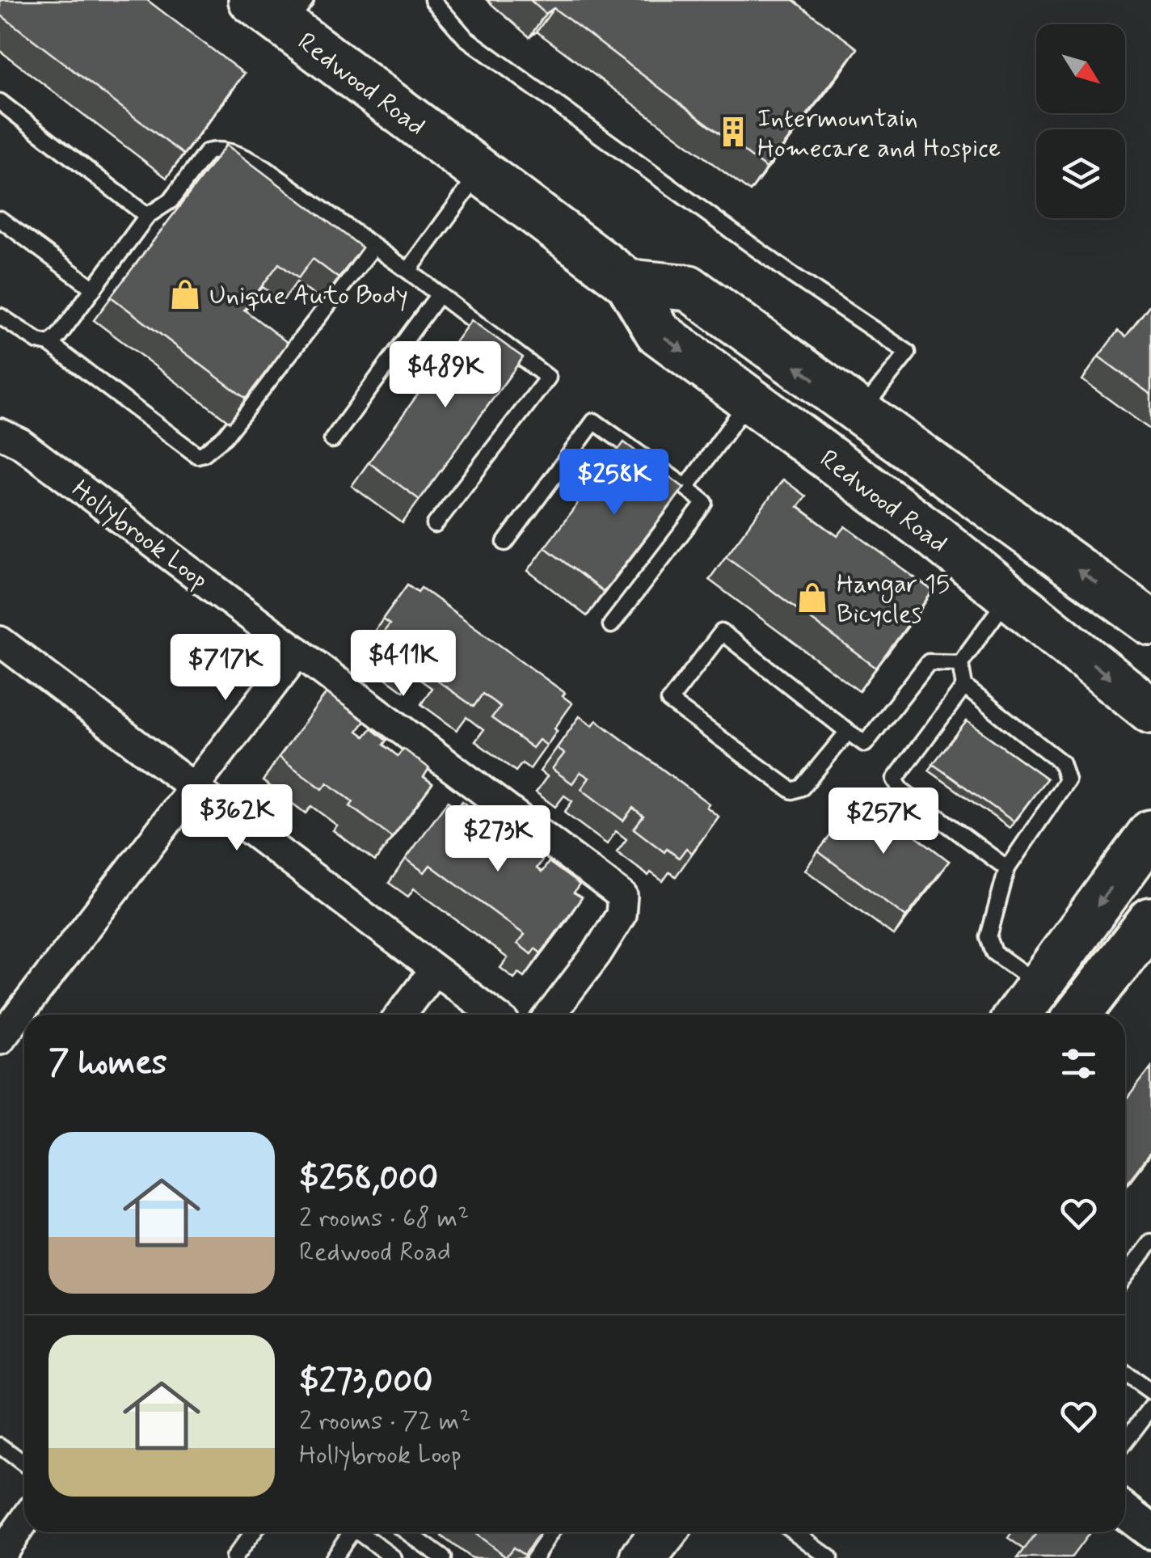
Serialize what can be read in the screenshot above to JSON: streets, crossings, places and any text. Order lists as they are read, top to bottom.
{
  "streets": {
    "main road": ["Redwood Road"],
    "street": ["Hollybrook Loop"]
  },
  "places": {
    "building": ["Intermountain Homecare and Hospice"],
    "shop": ["Unique Auto Body", "Hangar 15 Bicycles"]
  },
  "north": "bottom right",
  "page": {
    "price": [
      "$489K",
      "$258K",
      "$411K",
      "$717K",
      "$362K",
      "$257K",
      "$273K"
    ],
    "heading": "7 homes",
    "list": [
      {
        "name": "$258,000",
        "note": "2 rooms · 68 m² · Redwood Road"
      },
      {
        "name": "$273,000",
        "note": "2 rooms · 72 m² · Hollybrook Loop"
      }
    ]
  }
}
